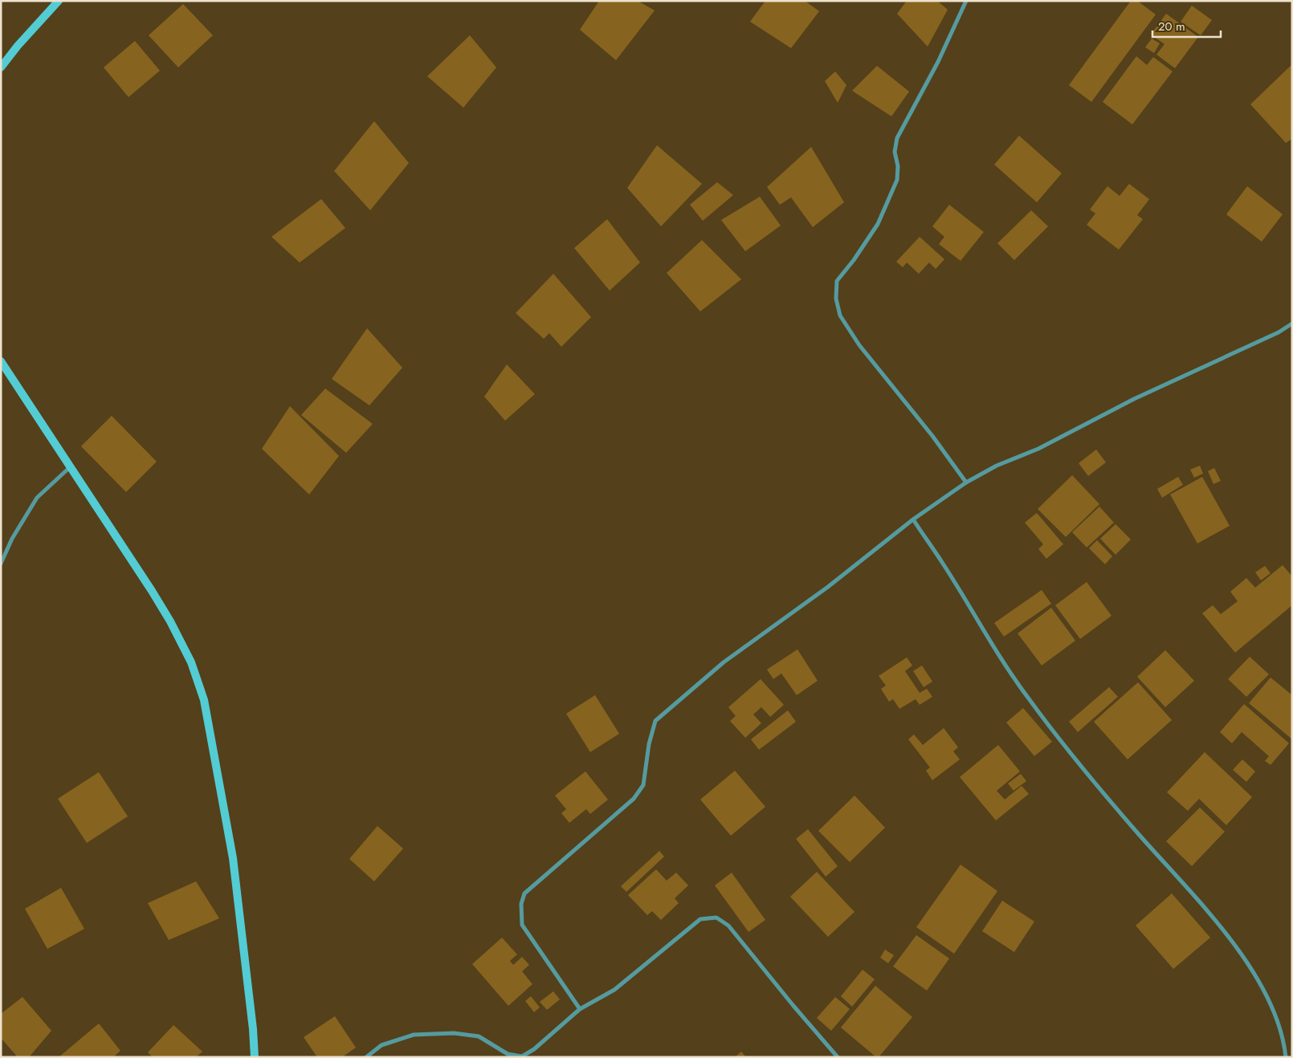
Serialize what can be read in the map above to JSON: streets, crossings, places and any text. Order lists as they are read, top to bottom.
{
  "scale_bar": "20 m"
}
